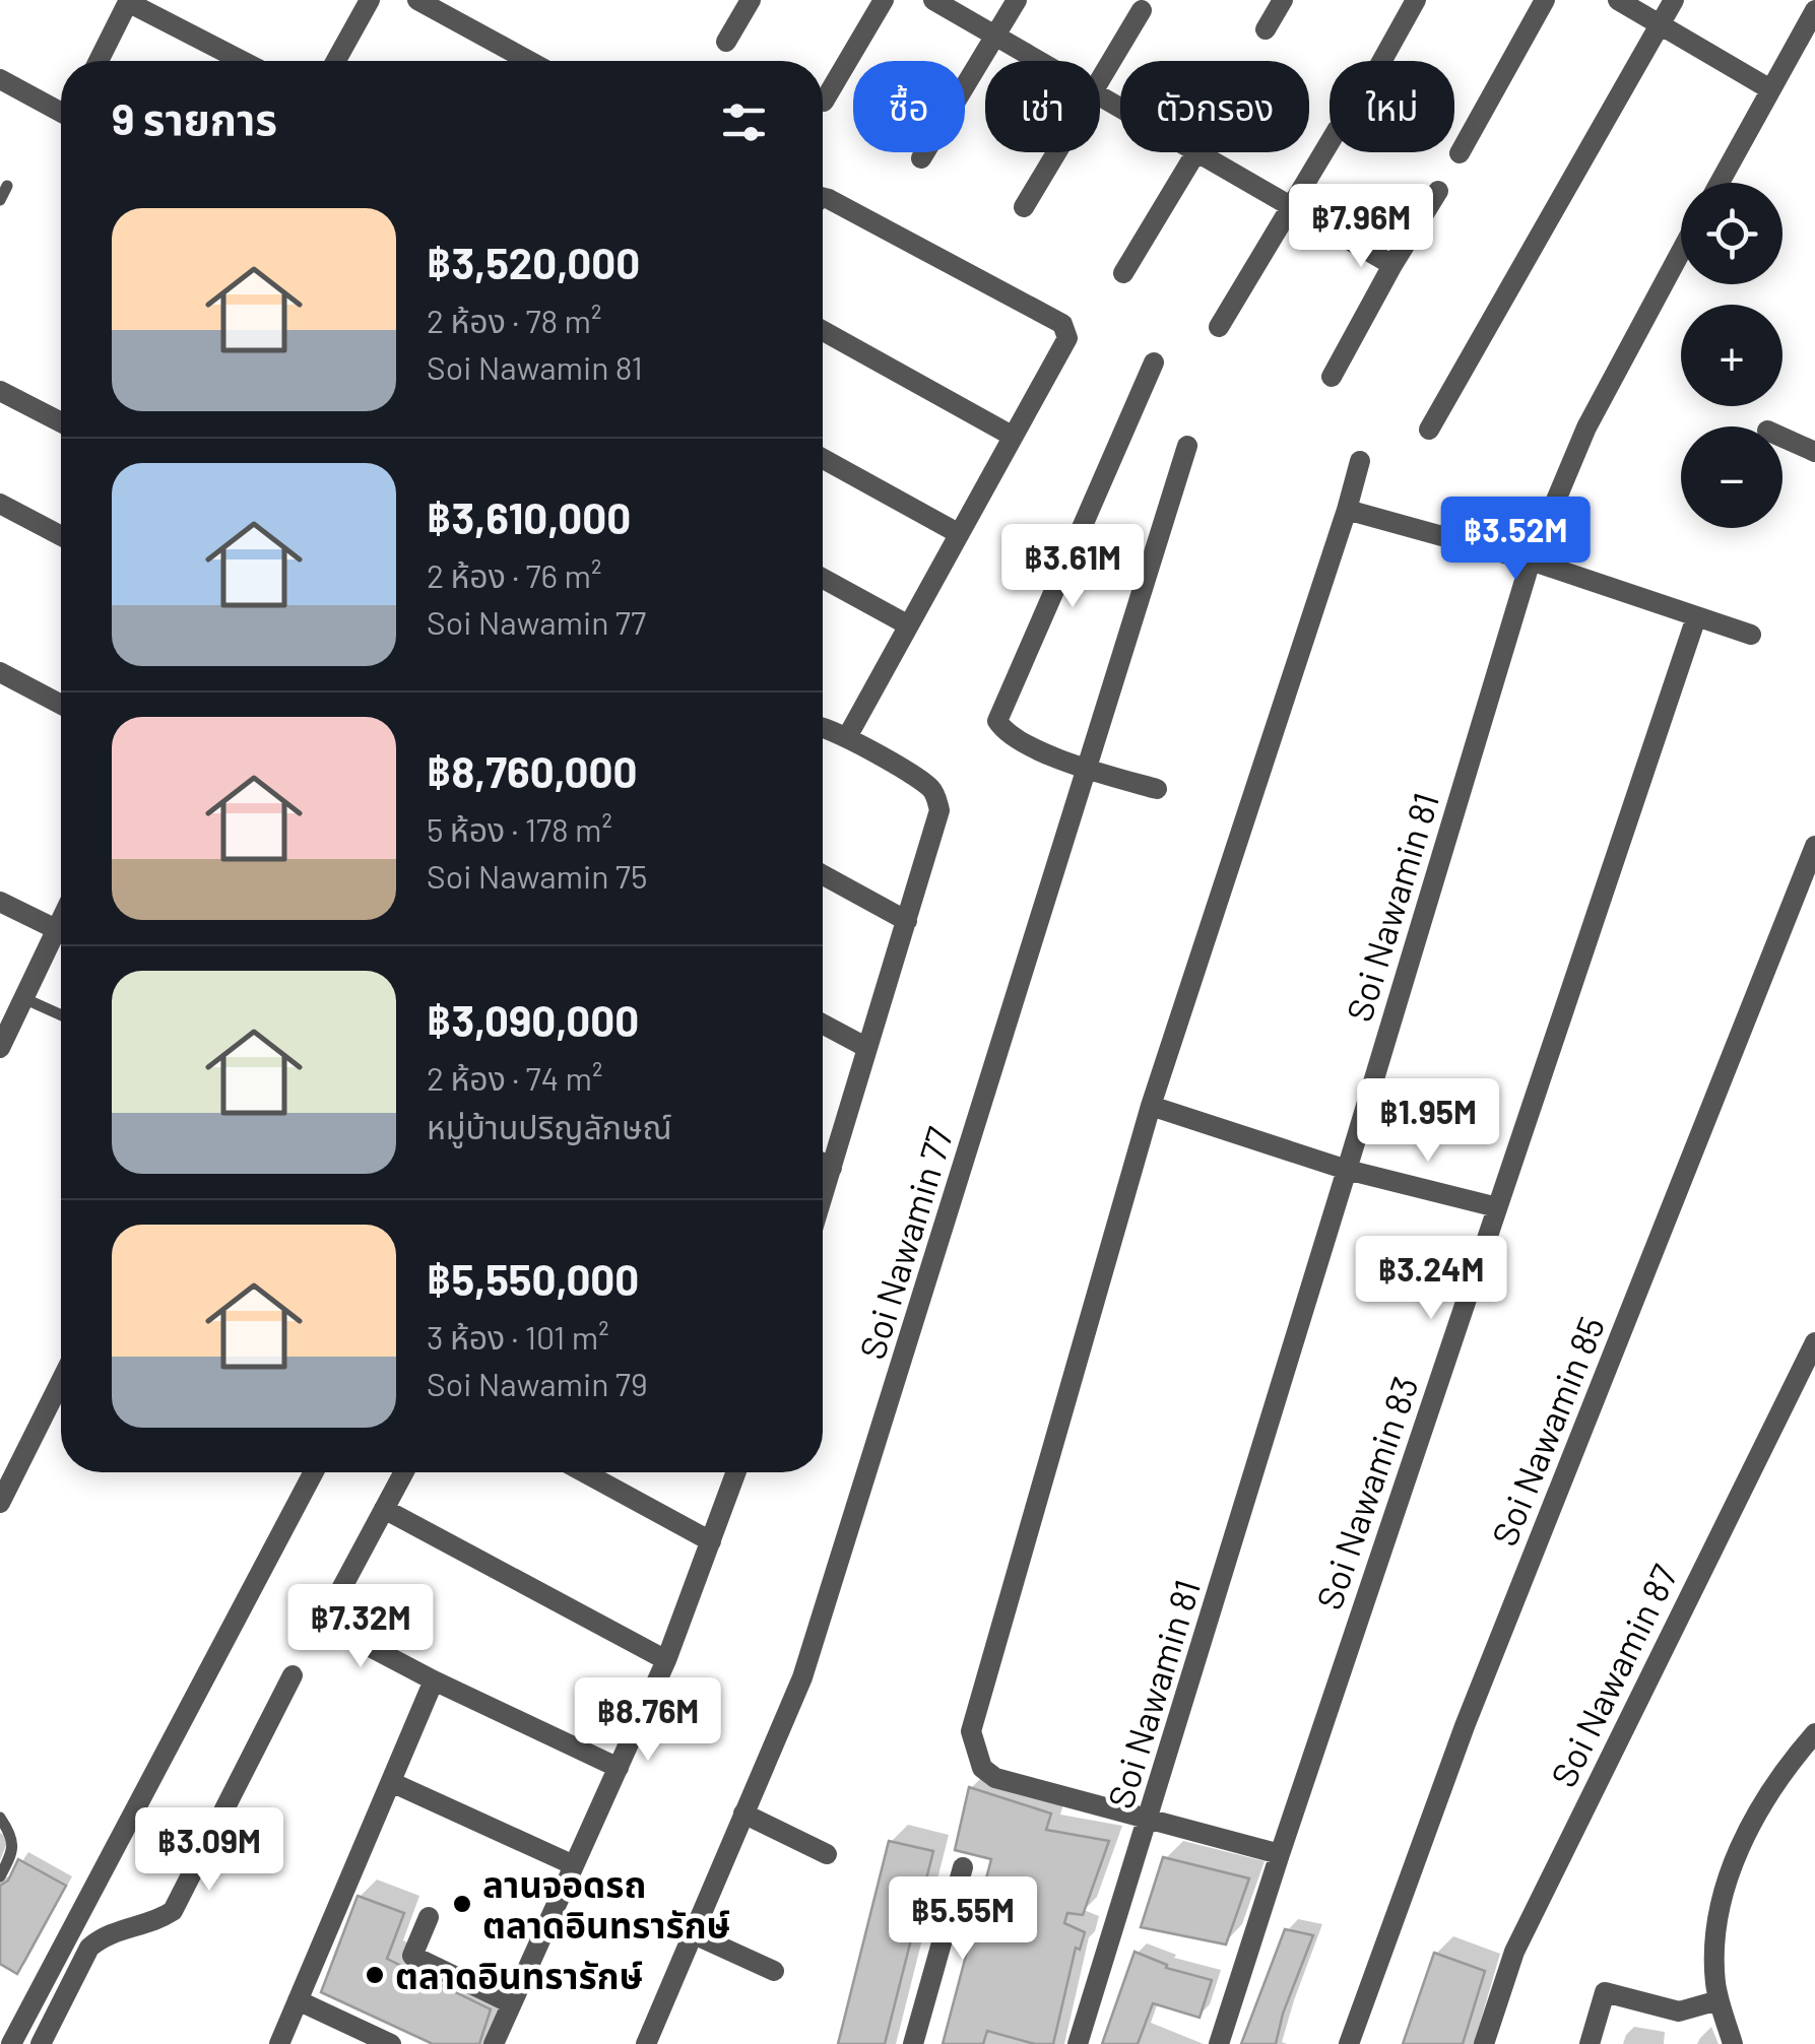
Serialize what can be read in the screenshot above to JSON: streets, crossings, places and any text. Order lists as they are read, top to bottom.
{
  "streets": {
    "street": [
      "Soi Nawamin 81",
      "Soi Nawamin 77",
      "Soi Nawamin 85",
      "Soi Nawamin 83",
      "Soi Nawamin 87"
    ]
  },
  "places": ["ลานจอดรถ ตลาดอินทรารักษ์", "ตลาดอินทรารักษ์"],
  "page": {
    "chip": [
      "ซื้อ",
      "เช่า",
      "ตัวกรอง",
      "ใหม่"
    ],
    "heading": "9 รายการ",
    "map_buttons": ["+", "−"],
    "list": [
      {
        "name": "฿3,520,000",
        "note": "2 ห้อง · 78 m² · Soi Nawamin 81"
      },
      {
        "name": "฿3,610,000",
        "note": "2 ห้อง · 76 m² · Soi Nawamin 77"
      },
      {
        "name": "฿8,760,000",
        "note": "5 ห้อง · 178 m² · Soi Nawamin 75"
      },
      {
        "name": "฿3,090,000",
        "note": "2 ห้อง · 74 m² · หมู่บ้านปริญลักษณ์"
      },
      {
        "name": "฿5,550,000",
        "note": "3 ห้อง · 101 m² · Soi Nawamin 79"
      }
    ],
    "price": [
      "฿7.96M",
      "฿3.52M",
      "฿3.61M",
      "฿1.95M",
      "฿3.24M",
      "฿7.32M",
      "฿8.76M",
      "฿3.09M",
      "฿5.55M"
    ]
  }
}
